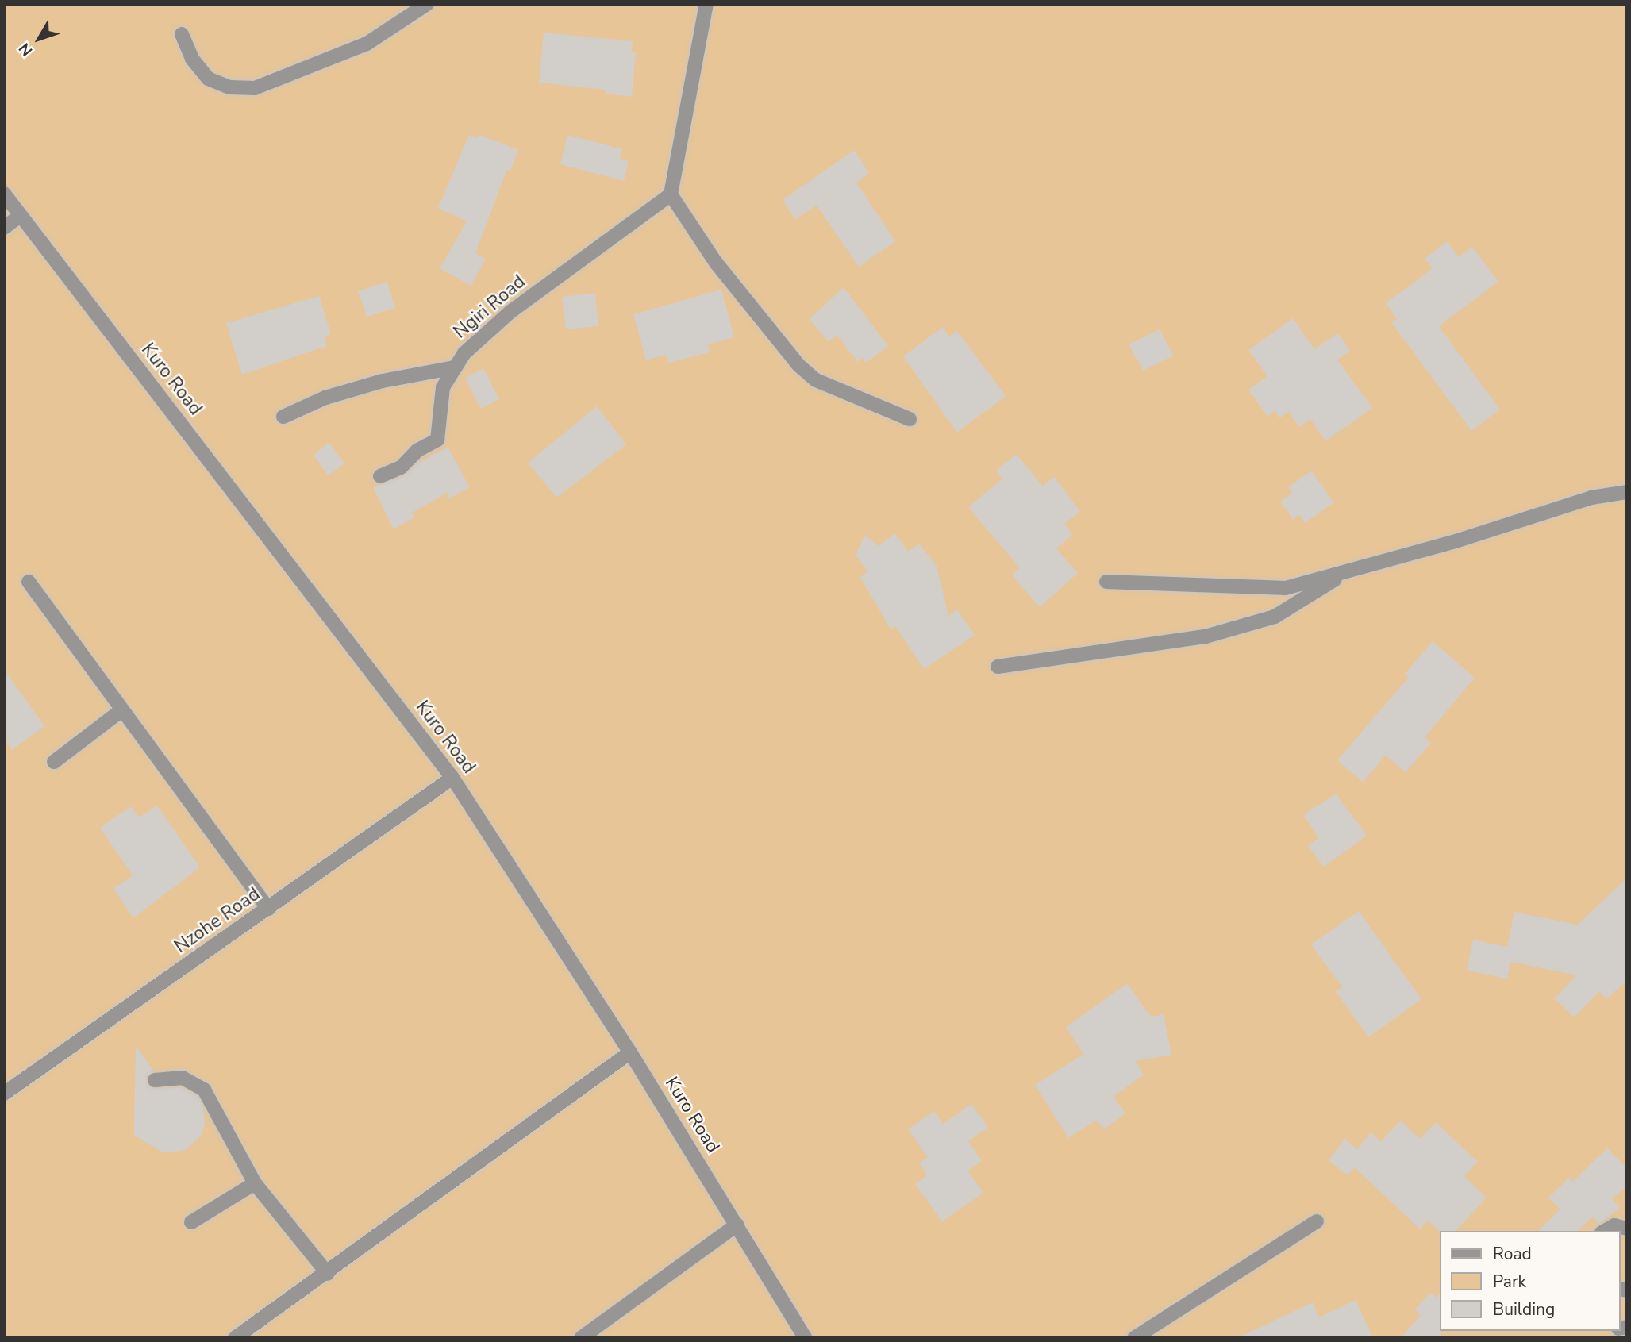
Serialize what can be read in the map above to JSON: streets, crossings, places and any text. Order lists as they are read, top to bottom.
{
  "streets": {
    "street": ["Ngiri Road", "Kuro Road", "Nzohe Road"]
  },
  "crossings": [
    ["Kuro Road", "Nzohe Road"]
  ],
  "legend": ["Road", "Park", "Building"],
  "north": "bottom left"
}
